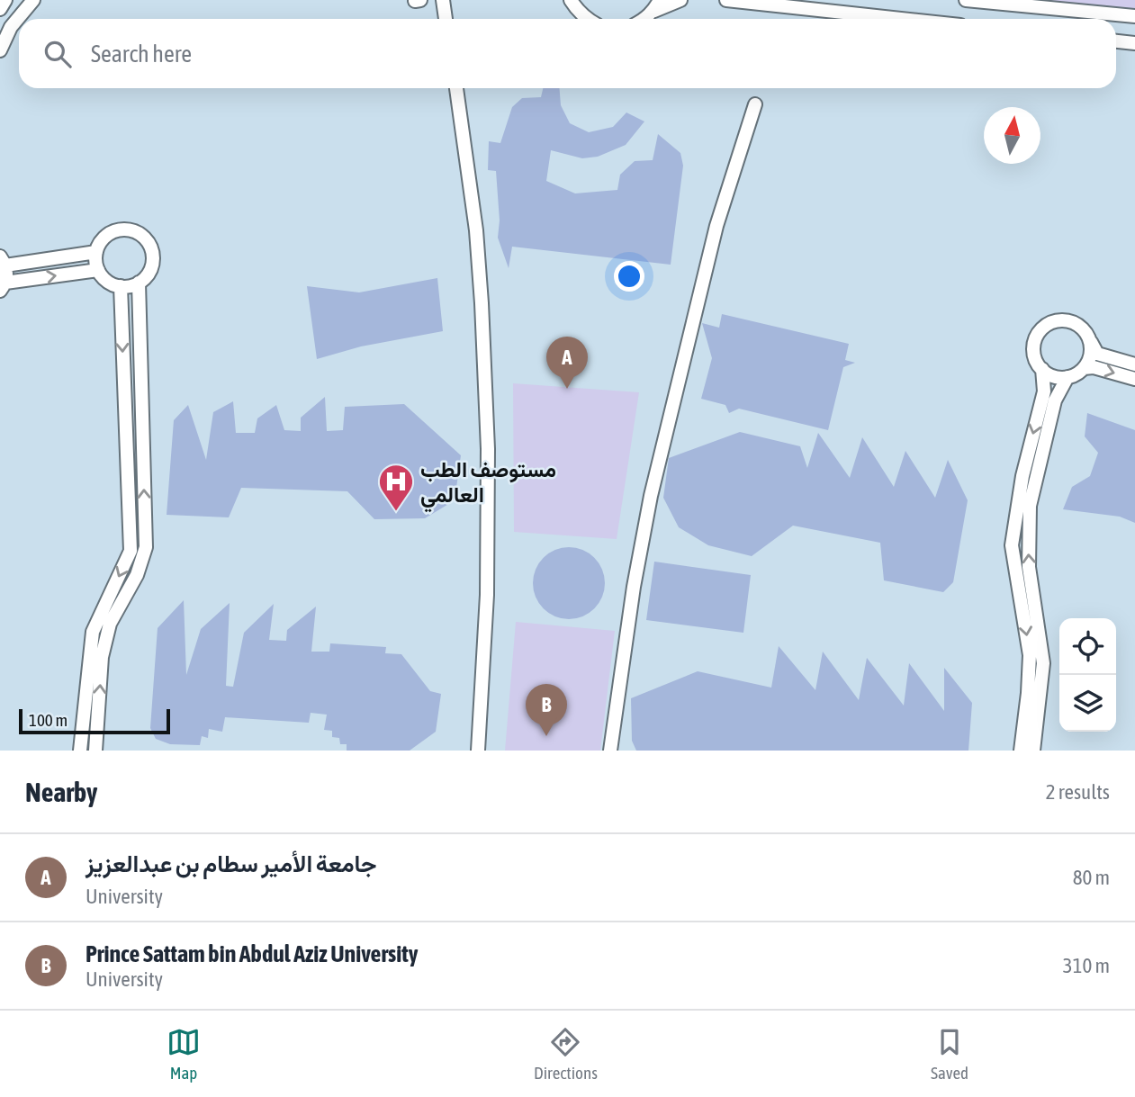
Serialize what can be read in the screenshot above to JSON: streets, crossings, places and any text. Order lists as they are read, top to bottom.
{
  "places": {
    "hospital": ["مستوصف الطب العالمي"]
  },
  "scale_bar": "100 m",
  "north": "top",
  "page": {
    "search": "Search here",
    "pins": ["A", "B"],
    "scale": "100 m",
    "heading": ["Nearby", "2 results"],
    "list": [
      {
        "mark": "A",
        "name": "جامعة الأمير سطام بن عبدالعزيز",
        "note": "University",
        "value": "80 m"
      },
      {
        "mark": "B",
        "name": "Prince Sattam bin Abdul Aziz University",
        "note": "University",
        "value": "310 m"
      }
    ],
    "nav": ["Map", "Directions", "Saved"]
  }
}
